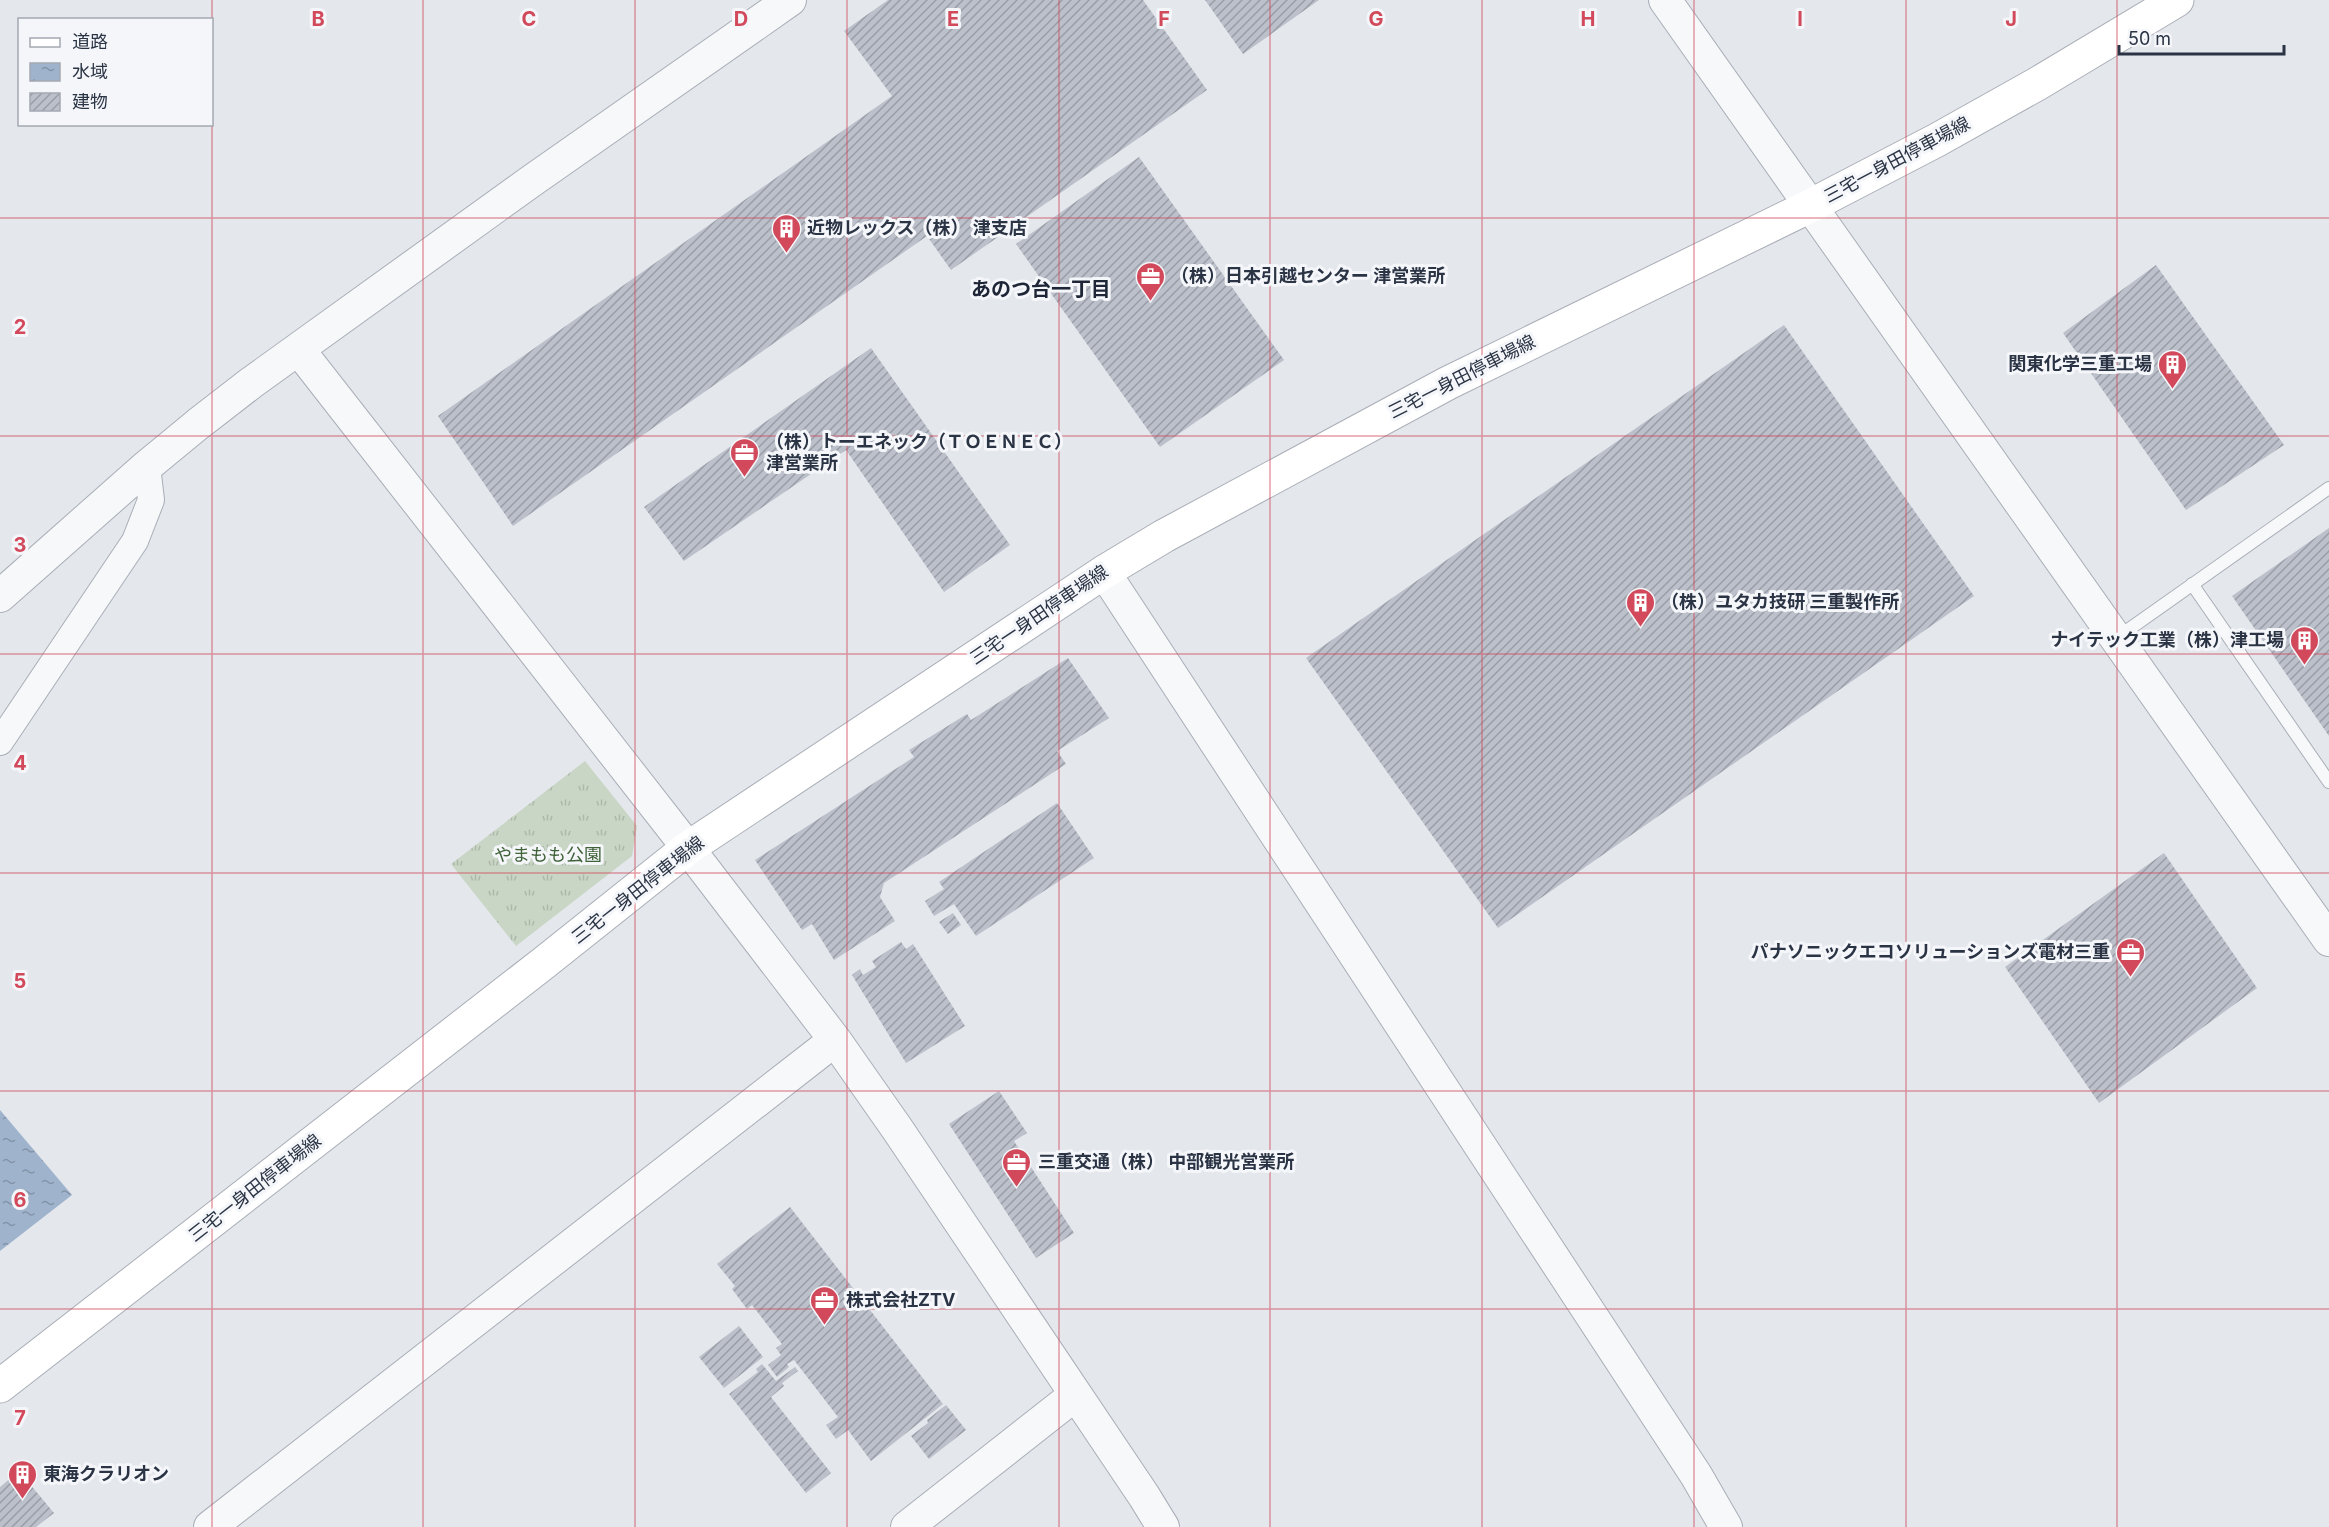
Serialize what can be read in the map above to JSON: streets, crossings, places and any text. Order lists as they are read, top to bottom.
{
  "streets": {
    "main road": ["三宅一身田停車場線"]
  },
  "districts": ["あのつ台一丁目"],
  "parks": ["やまもも公園"],
  "places": {
    "building": [
      "近物レックス（株） 津支店",
      "関東化学三重工場",
      "（株）ユタカ技研 三重製作所",
      "ナイテック工業（株）津工場",
      "東海クラリオン"
    ],
    "office": [
      "（株）日本引越センター 津営業所",
      "（株）トーエネック（ＴＯＥＮＥＣ） 津営業所",
      "パナソニックエコソリューションズ電材三重",
      "三重交通（株） 中部観光営業所",
      "株式会社ZTV"
    ]
  },
  "legend": ["道路", "水域", "建物"],
  "scale_bar": "50 m",
  "grid": {
    "columns": [
      "B",
      "C",
      "D",
      "E",
      "F",
      "G",
      "H",
      "I",
      "J"
    ],
    "rows": [
      "2",
      "3",
      "4",
      "5",
      "6",
      "7"
    ]
  }
}
